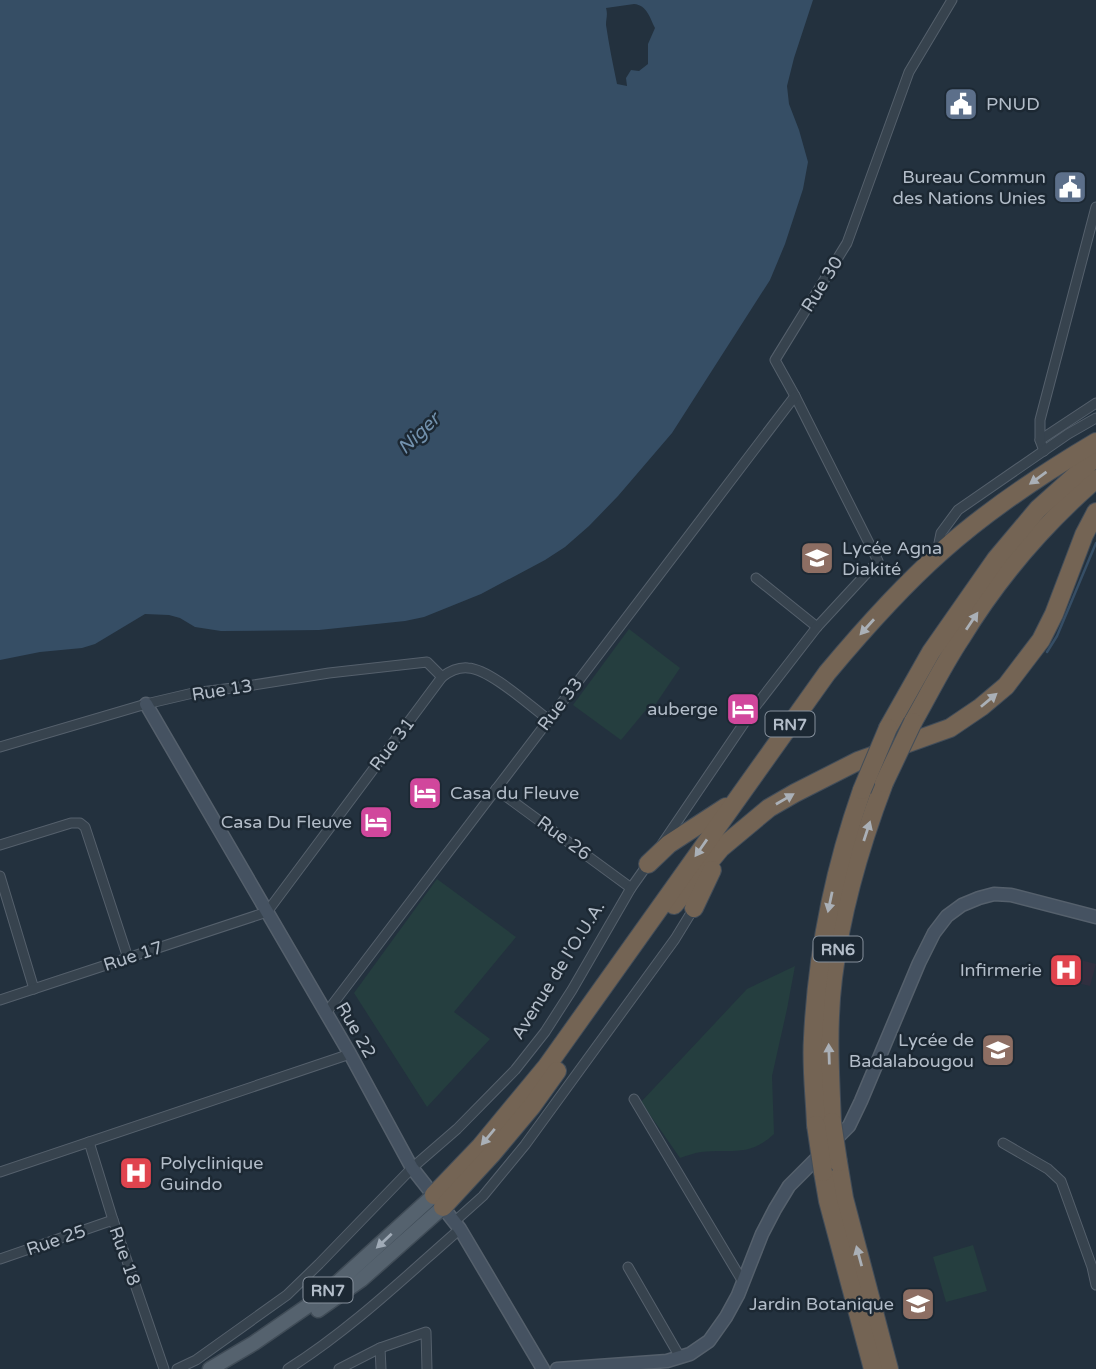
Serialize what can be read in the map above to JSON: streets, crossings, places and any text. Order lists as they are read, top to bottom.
{
  "streets": {
    "highway": ["RN7", "RN6"],
    "street": [
      "Rue 30",
      "Rue 13",
      "Rue 33",
      "Rue 31",
      "Rue 26",
      "Rue 17",
      "Avenue de l'O.U.A.",
      "Rue 22",
      "Rue 25",
      "Rue 18"
    ]
  },
  "crossings": [
    ["Rue 30", "Rue 33"],
    ["Rue 30", "Avenue de l'O.U.A."],
    ["Rue 13", "Rue 31"],
    ["Rue 13", "Rue 22"],
    ["Rue 33", "Rue 26"],
    ["Rue 33", "Rue 22"],
    ["RN7", "Rue 22"],
    ["Rue 31", "Rue 17"],
    ["Rue 31", "Rue 22"],
    ["Rue 26", "Avenue de l'O.U.A."],
    ["Rue 17", "Rue 22"],
    ["Avenue de l'O.U.A.", "Rue 22"],
    ["Rue 25", "Rue 18"]
  ],
  "water": ["Niger"],
  "places": {
    "public building": ["PNUD", "Bureau Commun des Nations Unies"],
    "school or university": ["Lycée Agna Diakité", "Lycée de Badalabougou", "Jardin Botanique"],
    "hotel": ["auberge", "Casa du Fleuve", "Casa Du Fleuve"],
    "hospital": ["Infirmerie", "Polyclinique Guindo"]
  }
}
